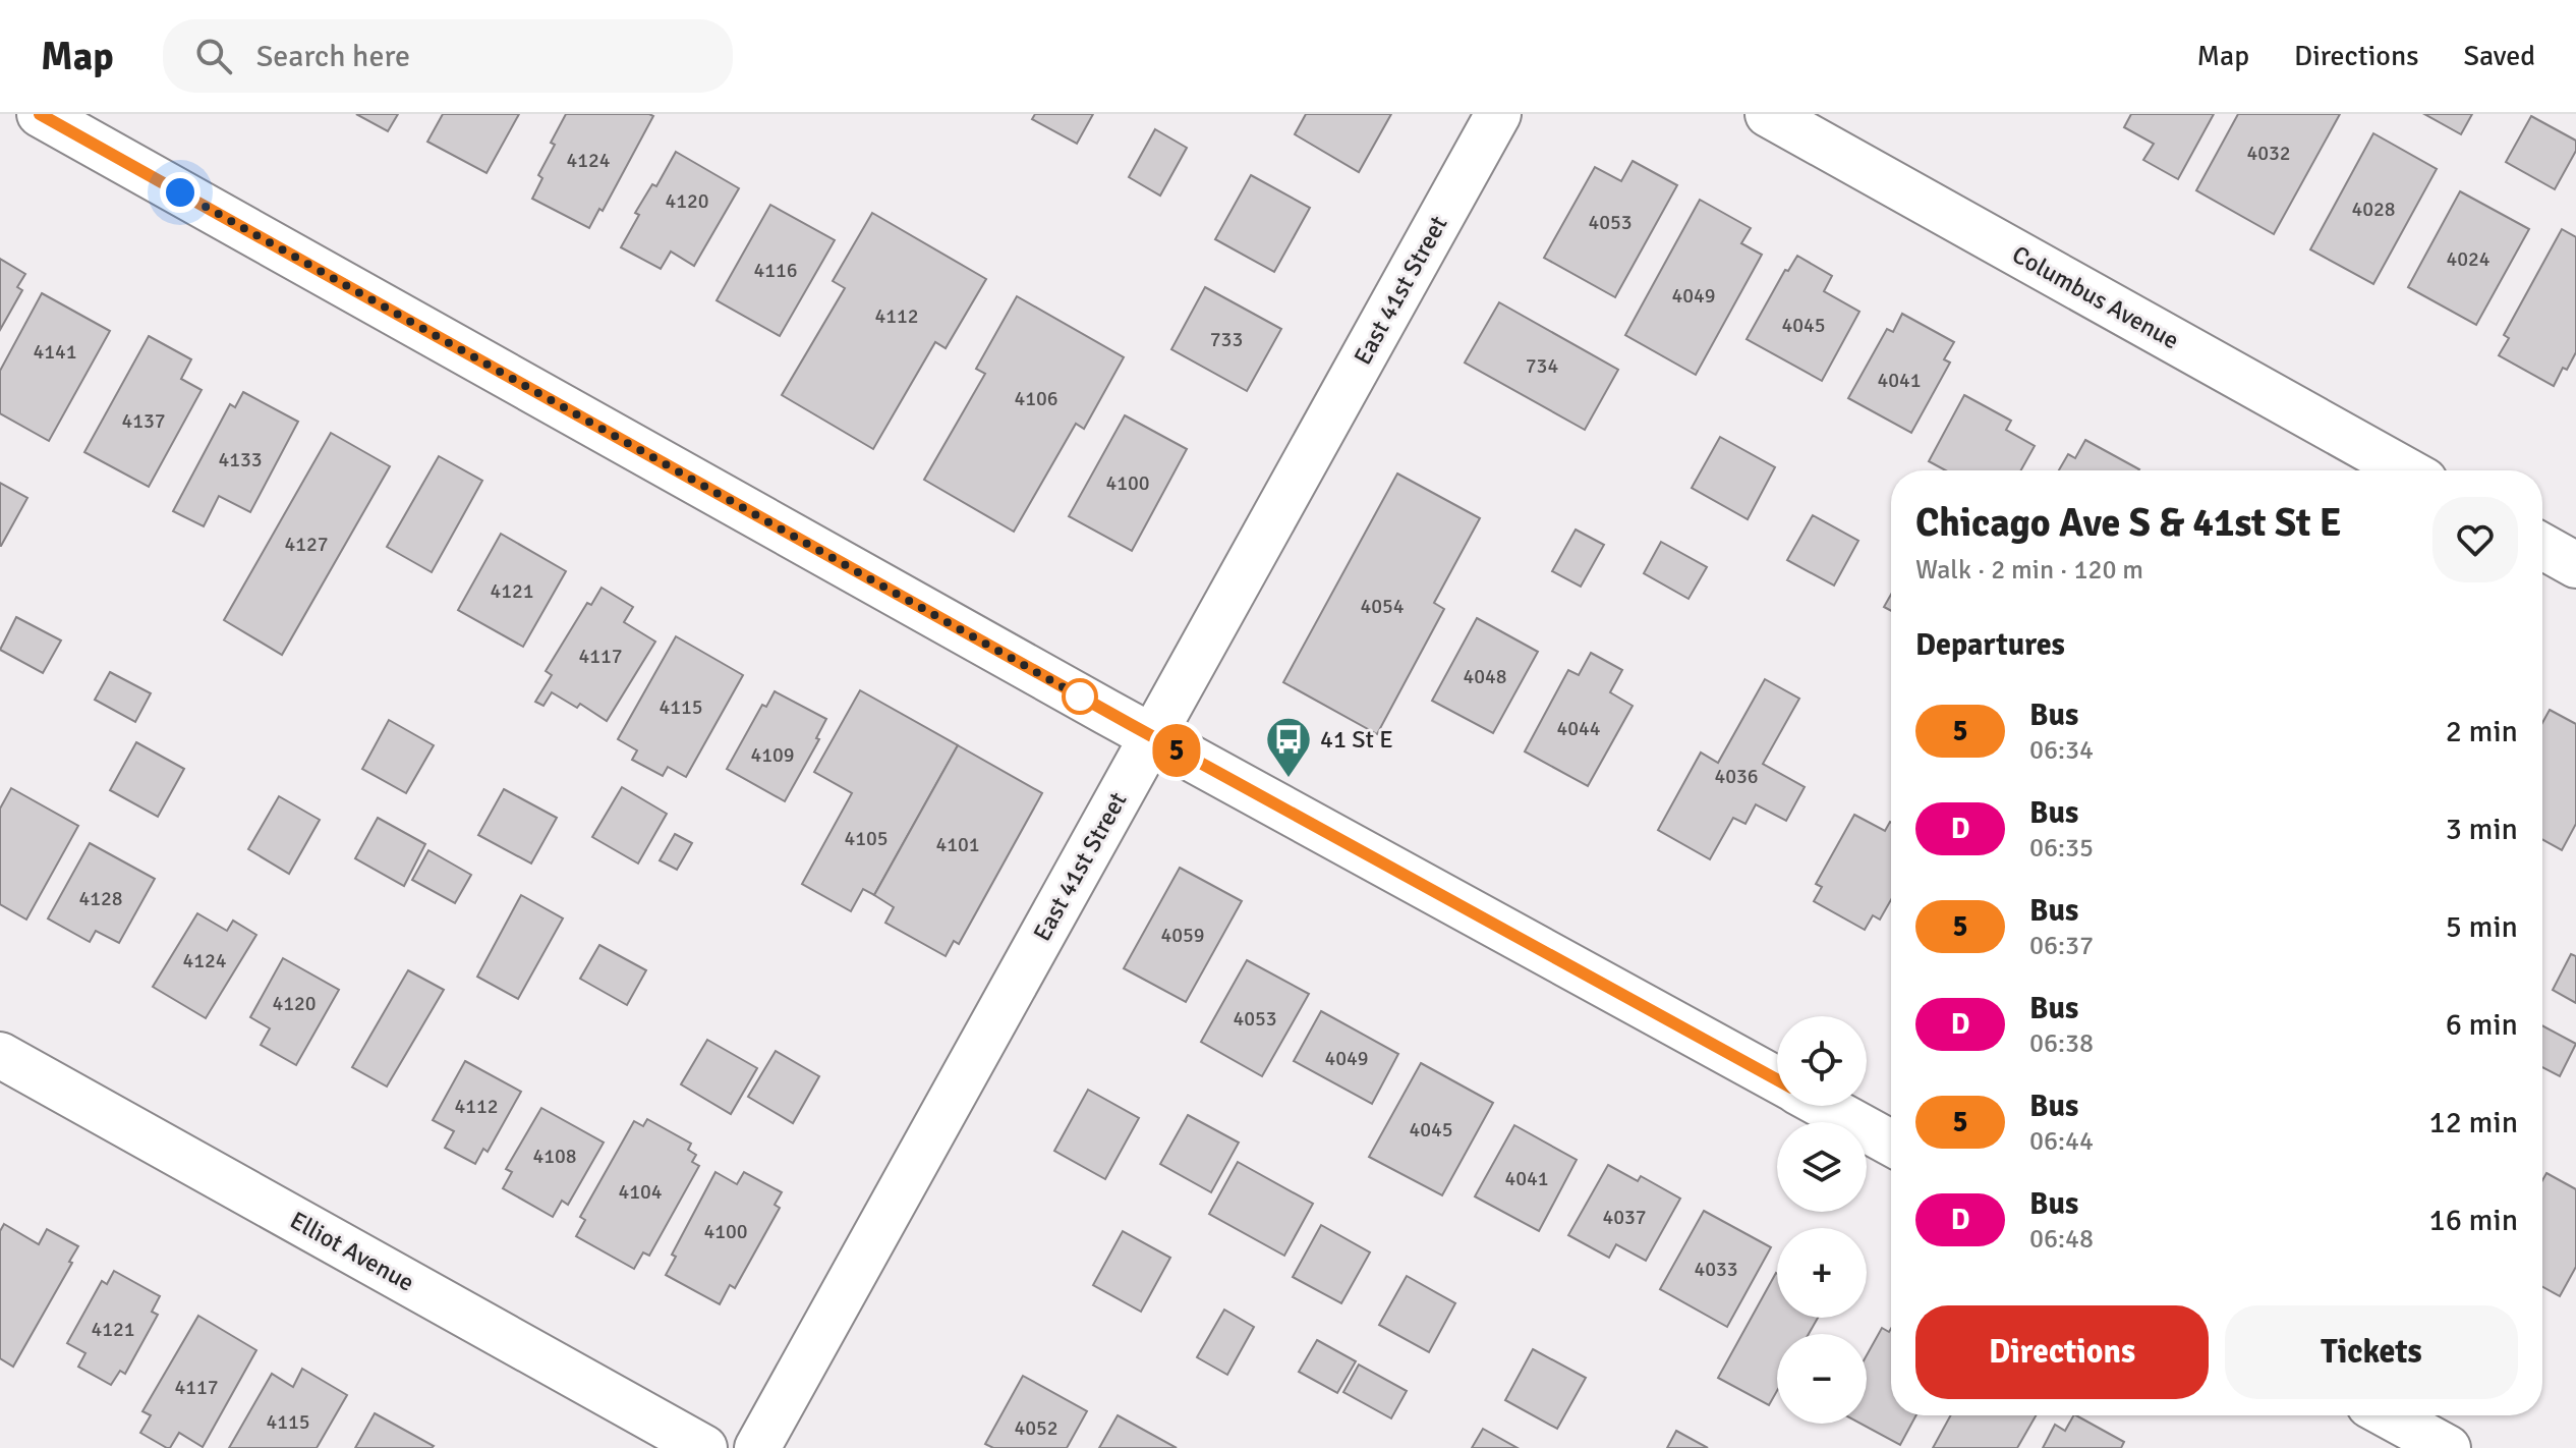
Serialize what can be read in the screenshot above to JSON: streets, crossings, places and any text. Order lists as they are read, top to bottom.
{
  "streets": {
    "street": ["East 41st Street", "Columbus Avenue", "Elliot Avenue"]
  },
  "places": {
    "bus stop": ["41 St E"]
  },
  "lines": ["bus line 5"],
  "house_numbers": [
    "4032",
    "4124",
    "4120",
    "4028",
    "4053",
    "4024",
    "4116",
    "4049",
    "4112",
    "4045",
    "733",
    "4141",
    "734",
    "4041",
    "4106",
    "4137",
    "4133",
    "4100",
    "4127",
    "4121",
    "4054",
    "4117",
    "4048",
    "4115",
    "4044",
    "4109",
    "4036",
    "4105",
    "4101",
    "4128",
    "4059",
    "4124",
    "4120",
    "4053",
    "4049",
    "4112",
    "4045",
    "4108",
    "4041",
    "4104",
    "4037",
    "4100",
    "4033",
    "4121",
    "4117",
    "4115",
    "4052"
  ],
  "page": {
    "header": "Map",
    "search": "Search here",
    "nav": ["Map", "Directions", "Saved"],
    "on_map": "5",
    "heading": [
      ["Chicago Ave S & 41st St E", "Walk · 2 min · 120 m"],
      "Departures"
    ],
    "list": [
      {
        "mark": "5",
        "name": "Bus",
        "note": "06:34",
        "value": "2 min"
      },
      {
        "mark": "D",
        "name": "Bus",
        "note": "06:35",
        "value": "3 min"
      },
      {
        "mark": "5",
        "name": "Bus",
        "note": "06:37",
        "value": "5 min"
      },
      {
        "mark": "D",
        "name": "Bus",
        "note": "06:38",
        "value": "6 min"
      },
      {
        "mark": "5",
        "name": "Bus",
        "note": "06:44",
        "value": "12 min"
      },
      {
        "mark": "D",
        "name": "Bus",
        "note": "06:48",
        "value": "16 min"
      }
    ],
    "map_buttons": ["+", "−"],
    "buttons": ["Directions", "Tickets"]
  }
}
